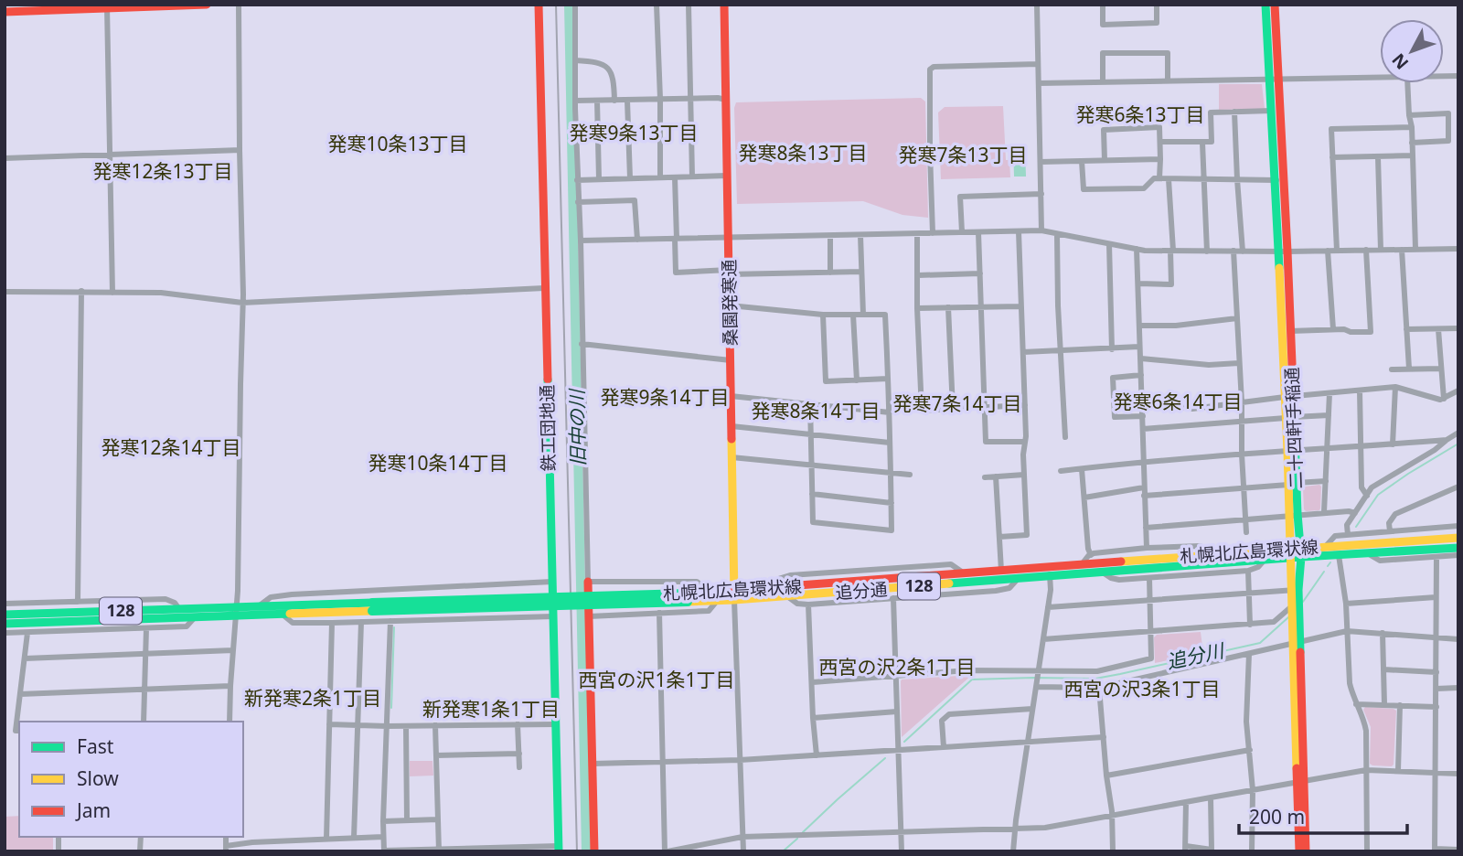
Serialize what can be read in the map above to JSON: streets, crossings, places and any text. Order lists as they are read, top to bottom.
{
  "streets": {
    "street": [
      "桑園発寒通",
      "鉄工団地通",
      "二十四軒手稲通",
      "札幌北広島環状線",
      "128",
      "追分通"
    ]
  },
  "crossings": [
    ["桑園発寒通", "札幌北広島環状線"],
    ["桑園発寒通", "追分通"],
    ["二十四軒手稲通", "札幌北広島環状線"],
    ["札幌北広島環状線", "追分通"]
  ],
  "districts": [
    "発寒6条13丁目",
    "発寒9条13丁目",
    "発寒10条13丁目",
    "発寒8条13丁目",
    "発寒7条13丁目",
    "発寒12条13丁目",
    "発寒9条14丁目",
    "発寒6条14丁目",
    "発寒7条14丁目",
    "発寒8条14丁目",
    "発寒12条14丁目",
    "発寒10条14丁目",
    "西宮の沢2条1丁目",
    "西宮の沢1条1丁目",
    "西宮の沢3条1丁目",
    "新発寒2条1丁目",
    "新発寒1条1丁目"
  ],
  "water": ["旧中の川", "追分川"],
  "legend": ["Fast", "Slow", "Jam"],
  "scale_bar": "200 m",
  "north": "bottom left"
}
